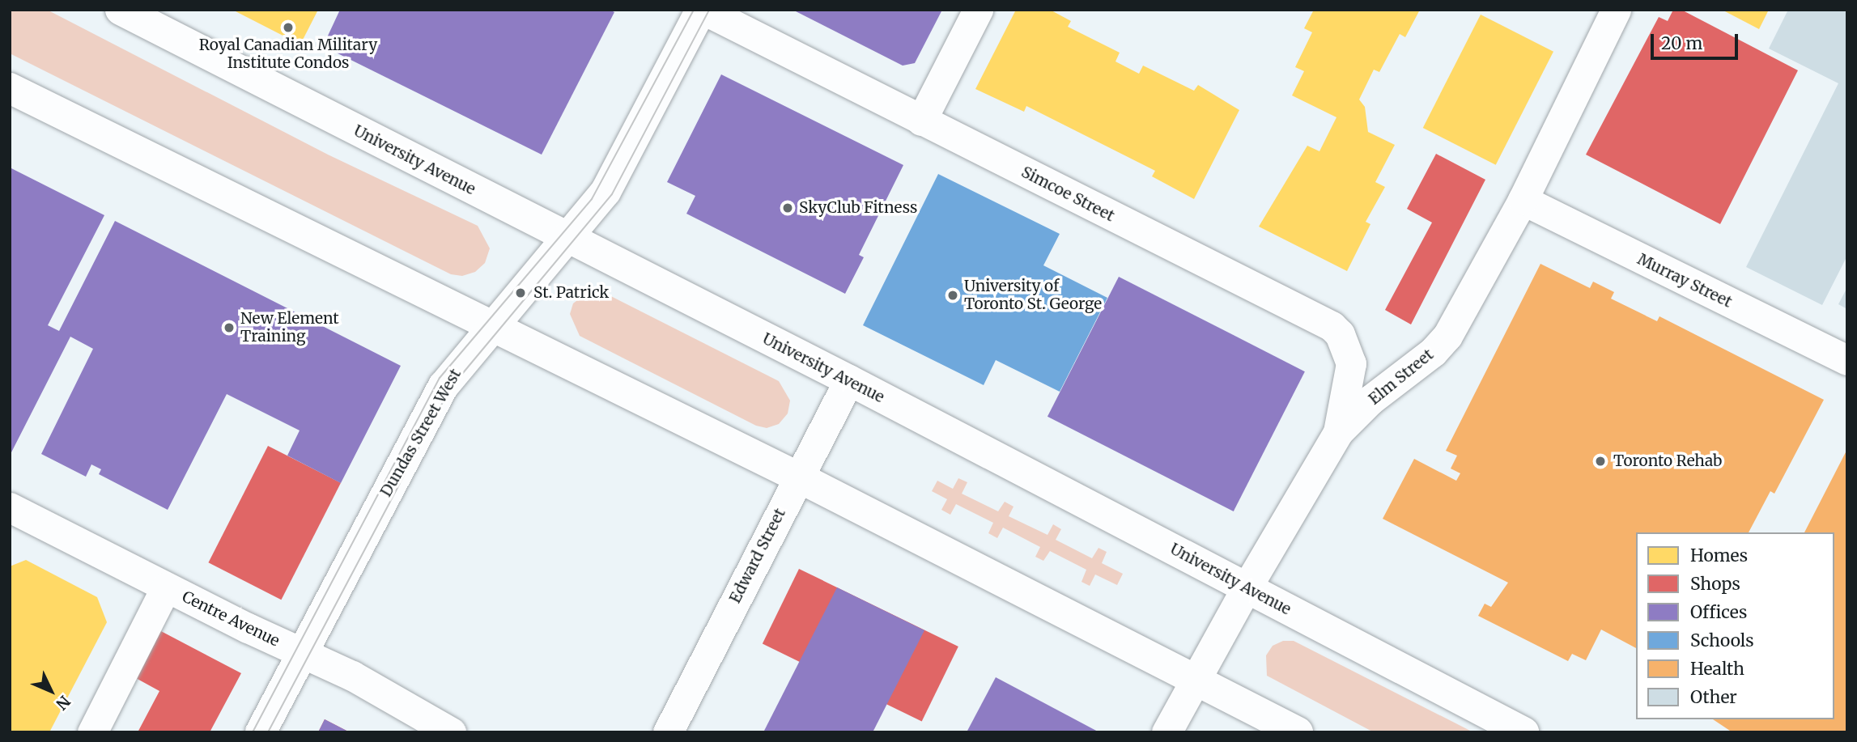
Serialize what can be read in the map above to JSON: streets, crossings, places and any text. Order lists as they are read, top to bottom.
{
  "streets": {
    "main road": ["University Avenue", "Dundas Street West"],
    "street": [
      "Simcoe Street",
      "Murray Street",
      "Elm Street",
      "Edward Street",
      "Centre Avenue"
    ]
  },
  "crossings": [
    ["University Avenue", "Elm Street"],
    ["University Avenue", "Dundas Street West"],
    ["University Avenue", "Edward Street"],
    ["Simcoe Street", "Elm Street"],
    ["Simcoe Street", "Dundas Street West"],
    ["Murray Street", "Elm Street"],
    ["Dundas Street West", "Centre Avenue"]
  ],
  "places": [
    "Royal Canadian Military Institute Condos",
    "SkyClub Fitness",
    "St. Patrick",
    "University of Toronto St. George",
    "New Element Training",
    "Toronto Rehab"
  ],
  "legend": [
    "Homes",
    "Shops",
    "Offices",
    "Schools",
    "Health",
    "Other"
  ],
  "scale_bar": "20 m",
  "north": "bottom right"
}
